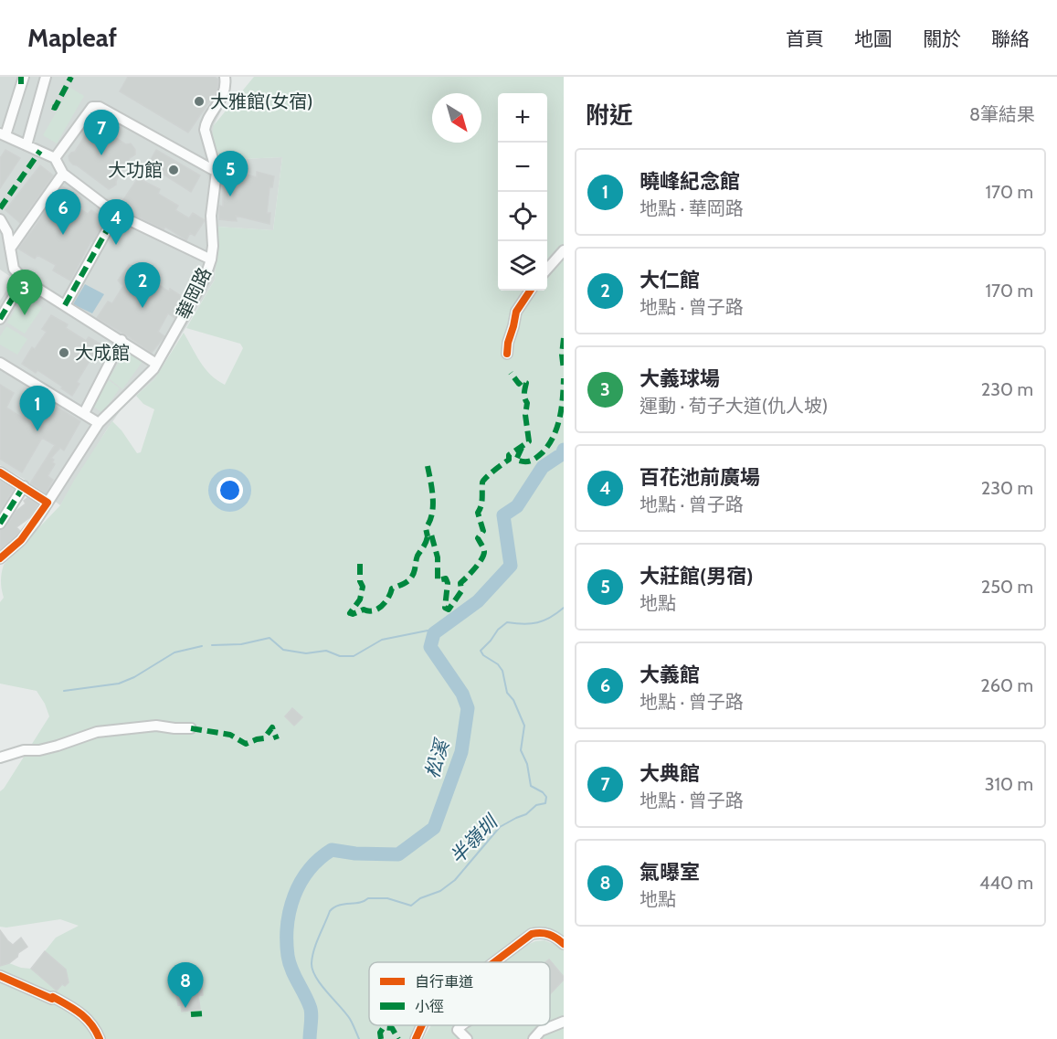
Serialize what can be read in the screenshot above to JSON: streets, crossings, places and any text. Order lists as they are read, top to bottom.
{
  "streets": {
    "street": ["華岡路"]
  },
  "water": ["松溪", "半嶺圳"],
  "places": ["大雅館(女宿)", "大功館", "大成館"],
  "legend": ["自行車道", "小徑"],
  "north": "bottom right",
  "page": {
    "header": "Mapleaf",
    "nav": [
      "首頁",
      "地圖",
      "關於",
      "聯絡"
    ],
    "heading": ["附近", "8筆結果"],
    "map_buttons": ["+", "−"],
    "pins": [
      "7",
      "5",
      "6",
      "4",
      "2",
      "3",
      "1",
      "8"
    ],
    "list": [
      {
        "mark": "1",
        "name": "曉峰紀念館",
        "note": "地點 · 華岡路",
        "value": "170 m"
      },
      {
        "mark": "2",
        "name": "大仁館",
        "note": "地點 · 曾子路",
        "value": "170 m"
      },
      {
        "mark": "3",
        "name": "大義球場",
        "note": "運動 · 荀子大道(仇人坡)",
        "value": "230 m"
      },
      {
        "mark": "4",
        "name": "百花池前廣場",
        "note": "地點 · 曾子路",
        "value": "230 m"
      },
      {
        "mark": "5",
        "name": "大莊館(男宿)",
        "note": "地點",
        "value": "250 m"
      },
      {
        "mark": "6",
        "name": "大義館",
        "note": "地點 · 曾子路",
        "value": "260 m"
      },
      {
        "mark": "7",
        "name": "大典館",
        "note": "地點 · 曾子路",
        "value": "310 m"
      },
      {
        "mark": "8",
        "name": "氣曝室",
        "note": "地點",
        "value": "440 m"
      }
    ]
  }
}
